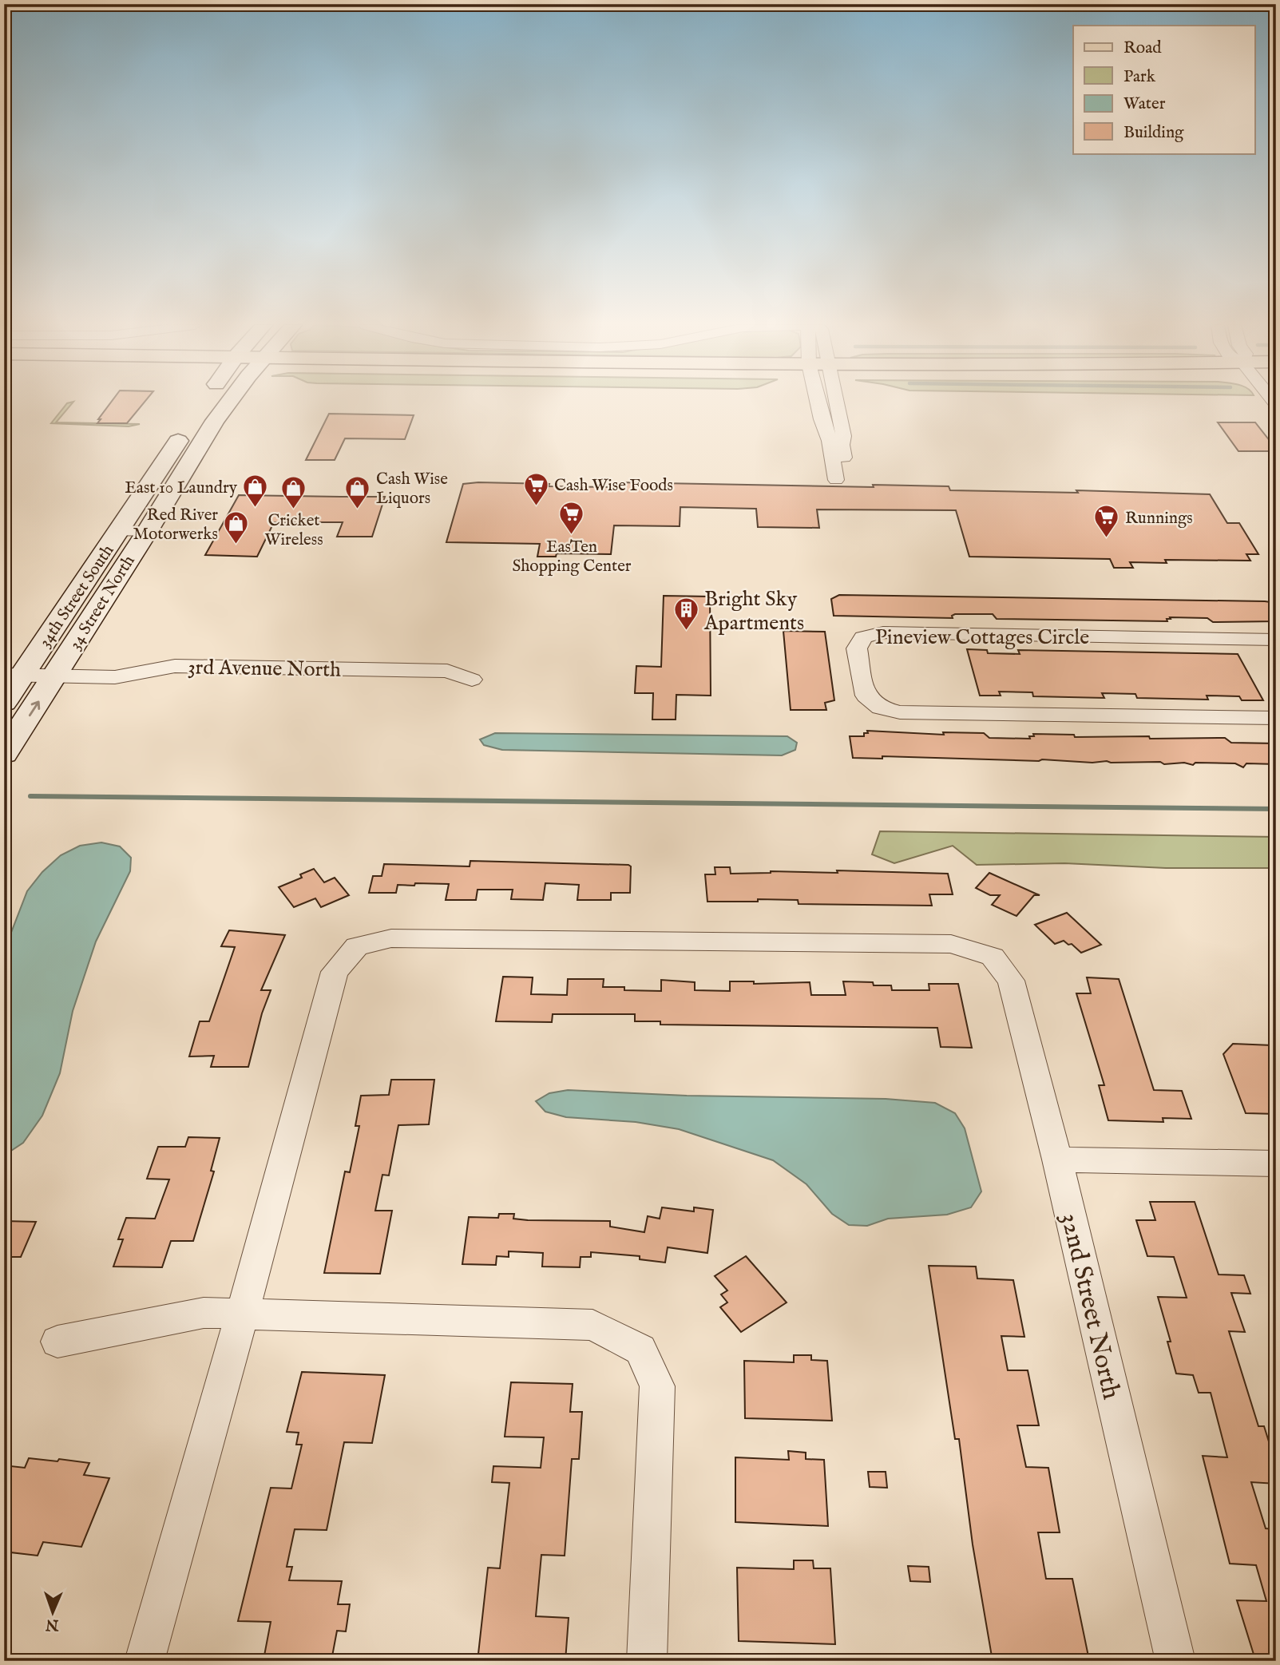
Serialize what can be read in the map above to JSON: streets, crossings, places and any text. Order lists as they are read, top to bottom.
{
  "streets": {
    "main road": ["34th Street South", "34 Street North"],
    "street": ["Pineview Cottages Circle", "3rd Avenue North", "32nd Street North"]
  },
  "crossings": [
    ["34th Street South", "3rd Avenue North"],
    ["34 Street North", "3rd Avenue North"]
  ],
  "places": {
    "supermarket": ["Cash Wise Foods", "EasTen Shopping Center", "Runnings"],
    "shop": [
      "East 10 Laundry",
      "Cricket Wireless",
      "Cash Wise Liquors",
      "Red River Motorwerks"
    ],
    "building": ["Bright Sky Apartments"]
  },
  "legend": [
    "Road",
    "Park",
    "Water",
    "Building"
  ],
  "north": "bottom"
}
